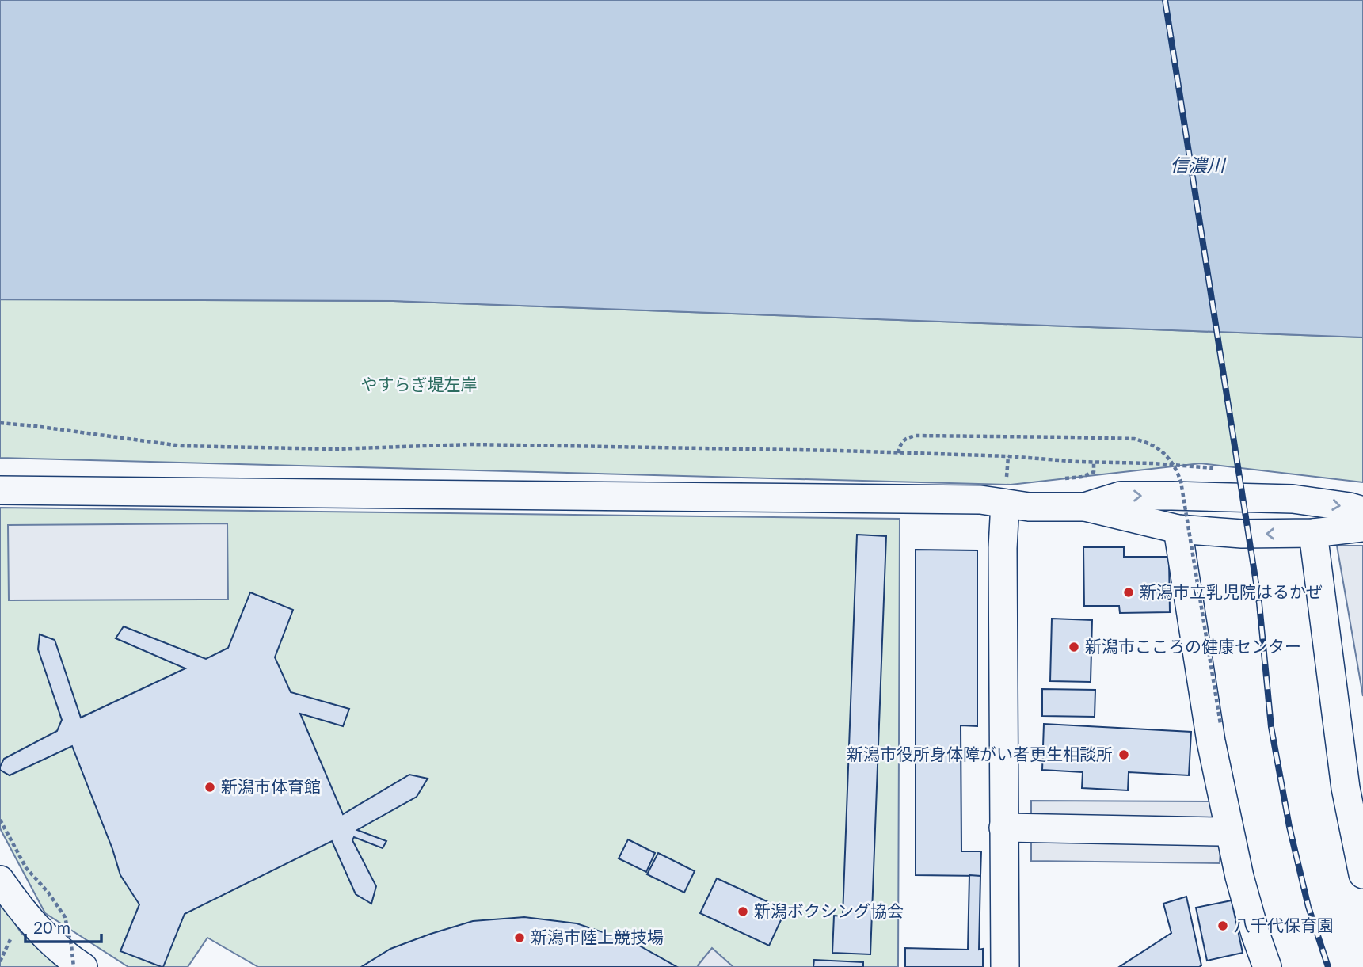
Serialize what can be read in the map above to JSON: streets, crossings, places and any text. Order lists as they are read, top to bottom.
{
  "water": ["信濃川"],
  "parks": ["やすらぎ堤左岸"],
  "places": [
    "新潟市立乳児院はるかぜ",
    "新潟市こころの健康センター",
    "新潟市役所身体障がい者更生相談所",
    "新潟市体育館",
    "新潟ボクシング協会",
    "八千代保育園",
    "新潟市陸上競技場"
  ],
  "scale_bar": "20 m"
}
